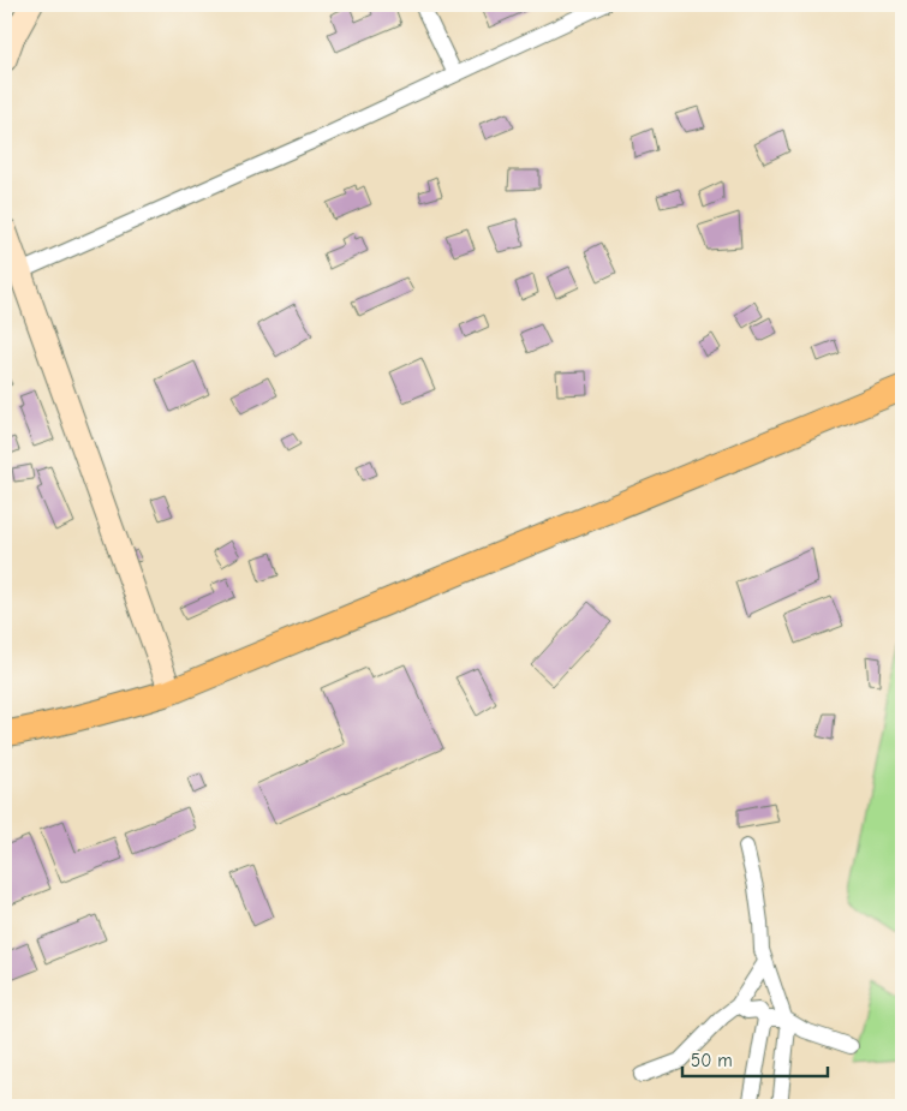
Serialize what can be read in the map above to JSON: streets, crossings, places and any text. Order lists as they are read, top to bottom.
{
  "scale_bar": "50 m"
}
